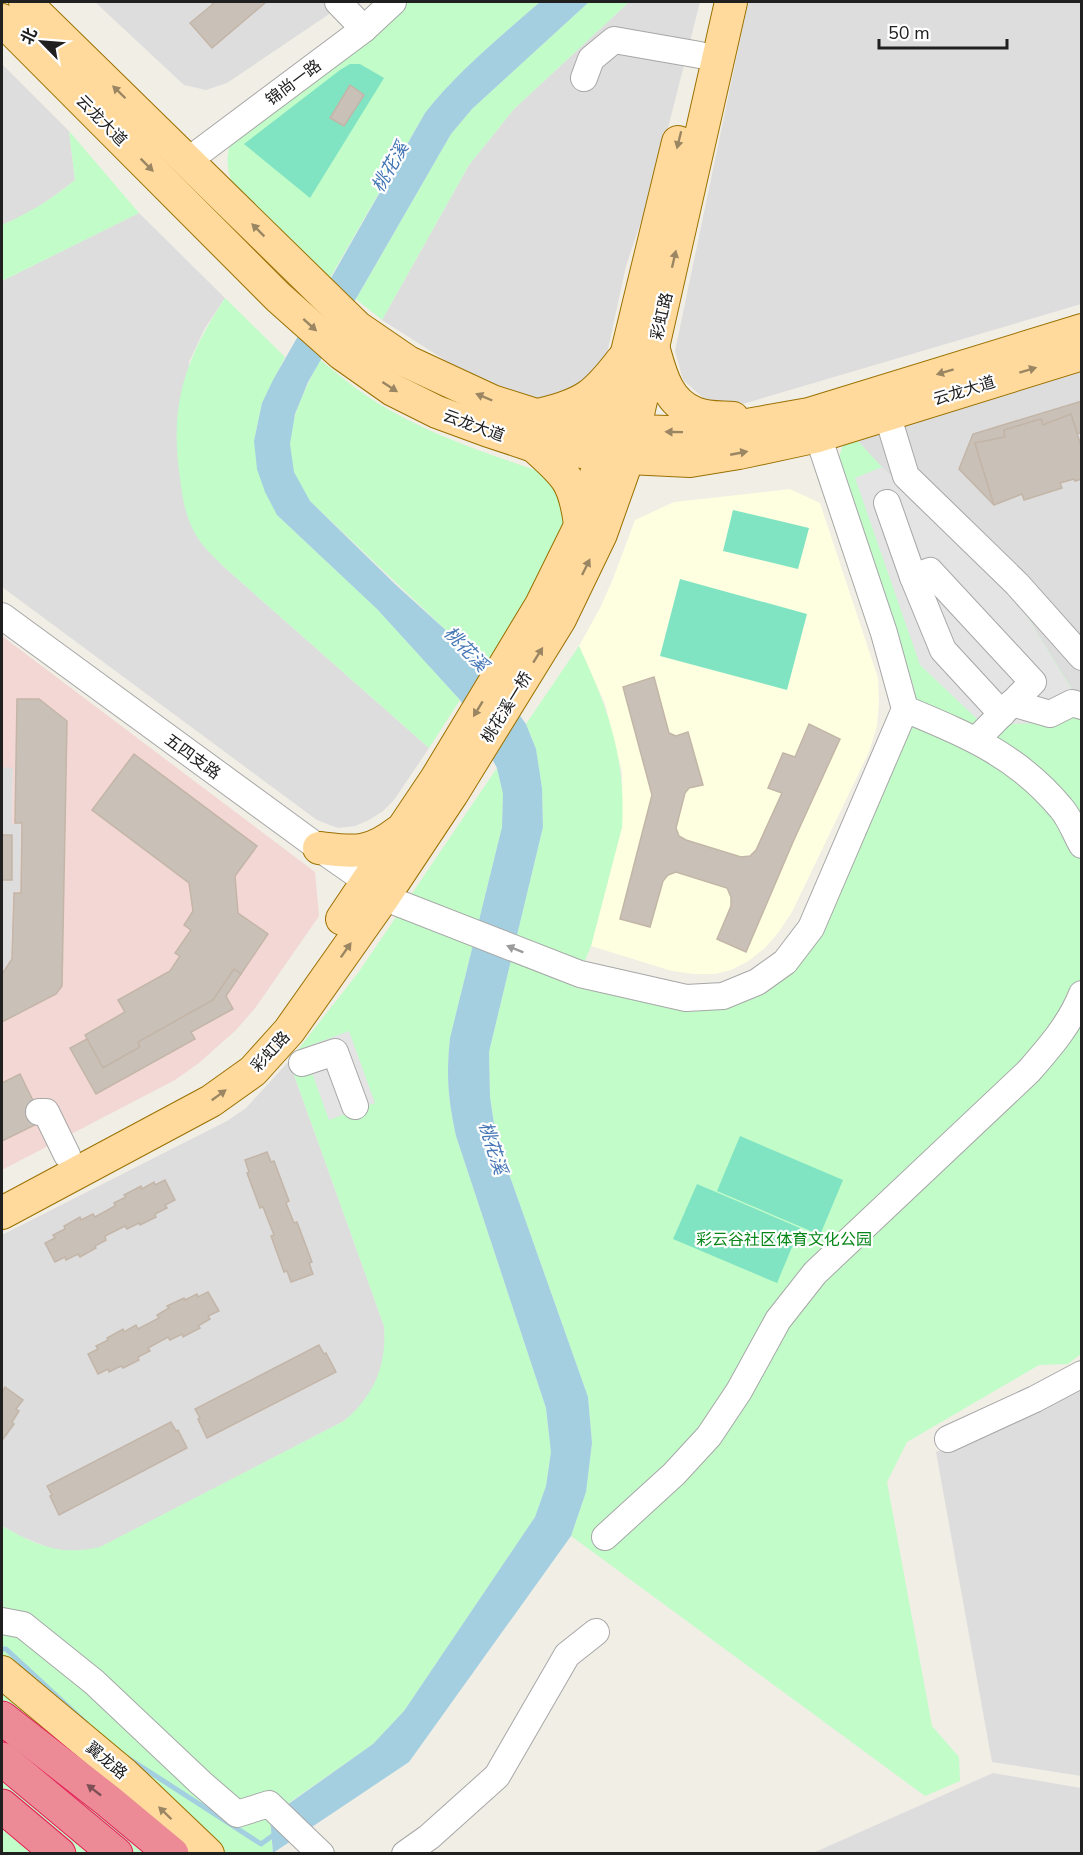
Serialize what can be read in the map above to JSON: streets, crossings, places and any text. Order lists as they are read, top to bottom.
{
  "streets": {
    "main road": [
      "云龙大道",
      "彩虹路",
      "桃花溪一桥",
      "翼龙路"
    ],
    "street": ["锦尚一路", "五四支路"]
  },
  "crossings": [
    ["锦尚一路", "云龙大道"],
    ["云龙大道", "彩虹路"],
    ["彩虹路", "桃花溪一桥"],
    ["彩虹路", "五四支路"]
  ],
  "one_way": ["翼龙路"],
  "water": ["桃花溪"],
  "parks": ["彩云谷社区体育文化公园"],
  "scale_bar": "50 m",
  "north": "top left"
}
